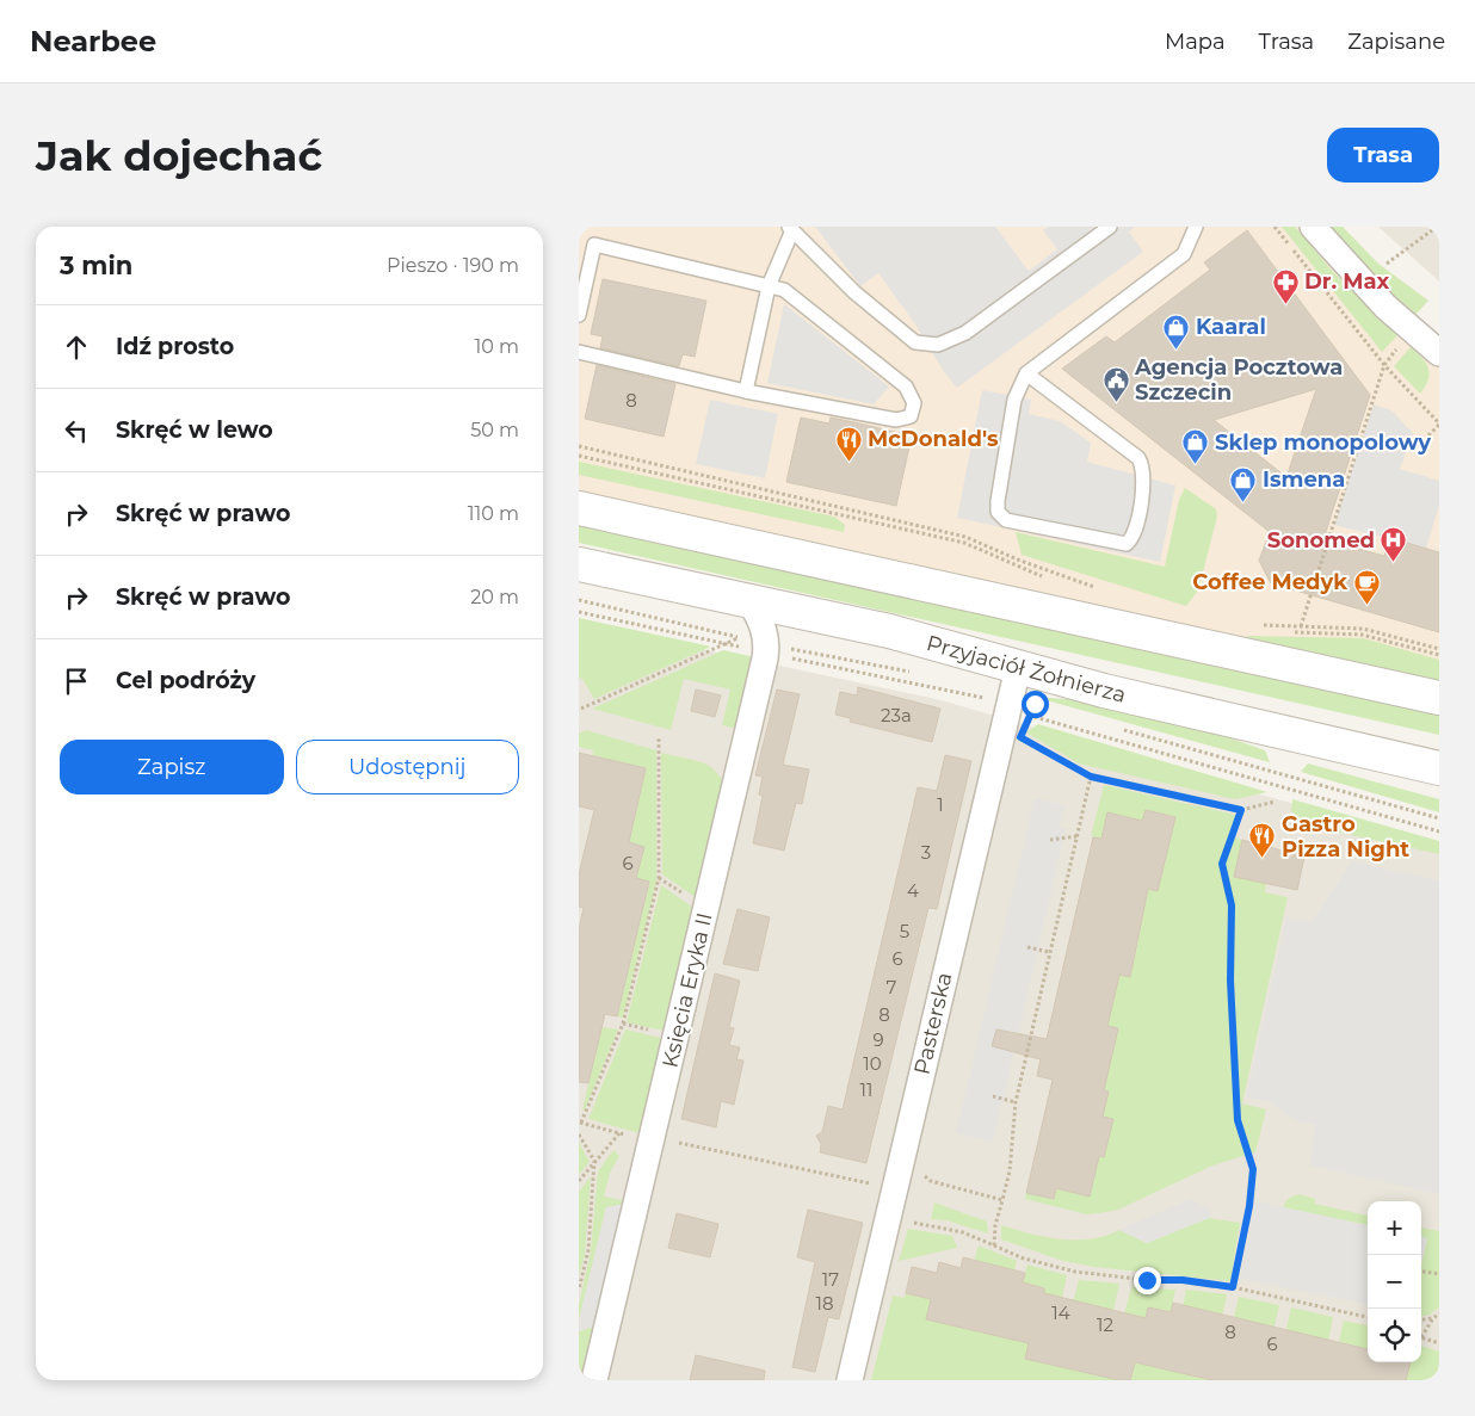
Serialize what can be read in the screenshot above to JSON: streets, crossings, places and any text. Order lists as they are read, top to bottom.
{
  "streets": {
    "street": ["Przyjaciół Żołnierza", "Księcia Eryka II", "Pasterska"]
  },
  "crossings": [
    ["Przyjaciół Żołnierza", "Księcia Eryka II"],
    ["Przyjaciół Żołnierza", "Pasterska"]
  ],
  "places": {
    "pharmacy": ["Dr. Max"],
    "shop": ["Kaaral", "Sklep monopolowy", "Ismena"],
    "public building": ["Agencja Pocztowa Szczecin"],
    "restaurant": ["McDonald's", "Gastro Pizza Night"],
    "hospital": ["Sonomed"],
    "cafe": ["Coffee Medyk"]
  },
  "house_numbers": [
    "8",
    "23a",
    "1",
    "3",
    "6",
    "4",
    "5",
    "6",
    "7",
    "8",
    "9",
    "10",
    "11",
    "17",
    "18",
    "14",
    "12",
    "8",
    "6"
  ],
  "page": {
    "header": "Nearbee",
    "nav": ["Mapa", "Trasa", "Zapisane"],
    "buttons": [
      "Trasa",
      ["Zapisz", "Udostępnij"]
    ],
    "title": "Jak dojechać",
    "heading": ["3 min", "Pieszo · 190 m"],
    "list": [
      ["Idź prosto", "10 m"],
      ["Skręć w lewo", "50 m"],
      ["Skręć w prawo", "110 m"],
      ["Skręć w prawo", "20 m"],
      "Cel podróży"
    ],
    "map_buttons": ["+", "−"]
  }
}
